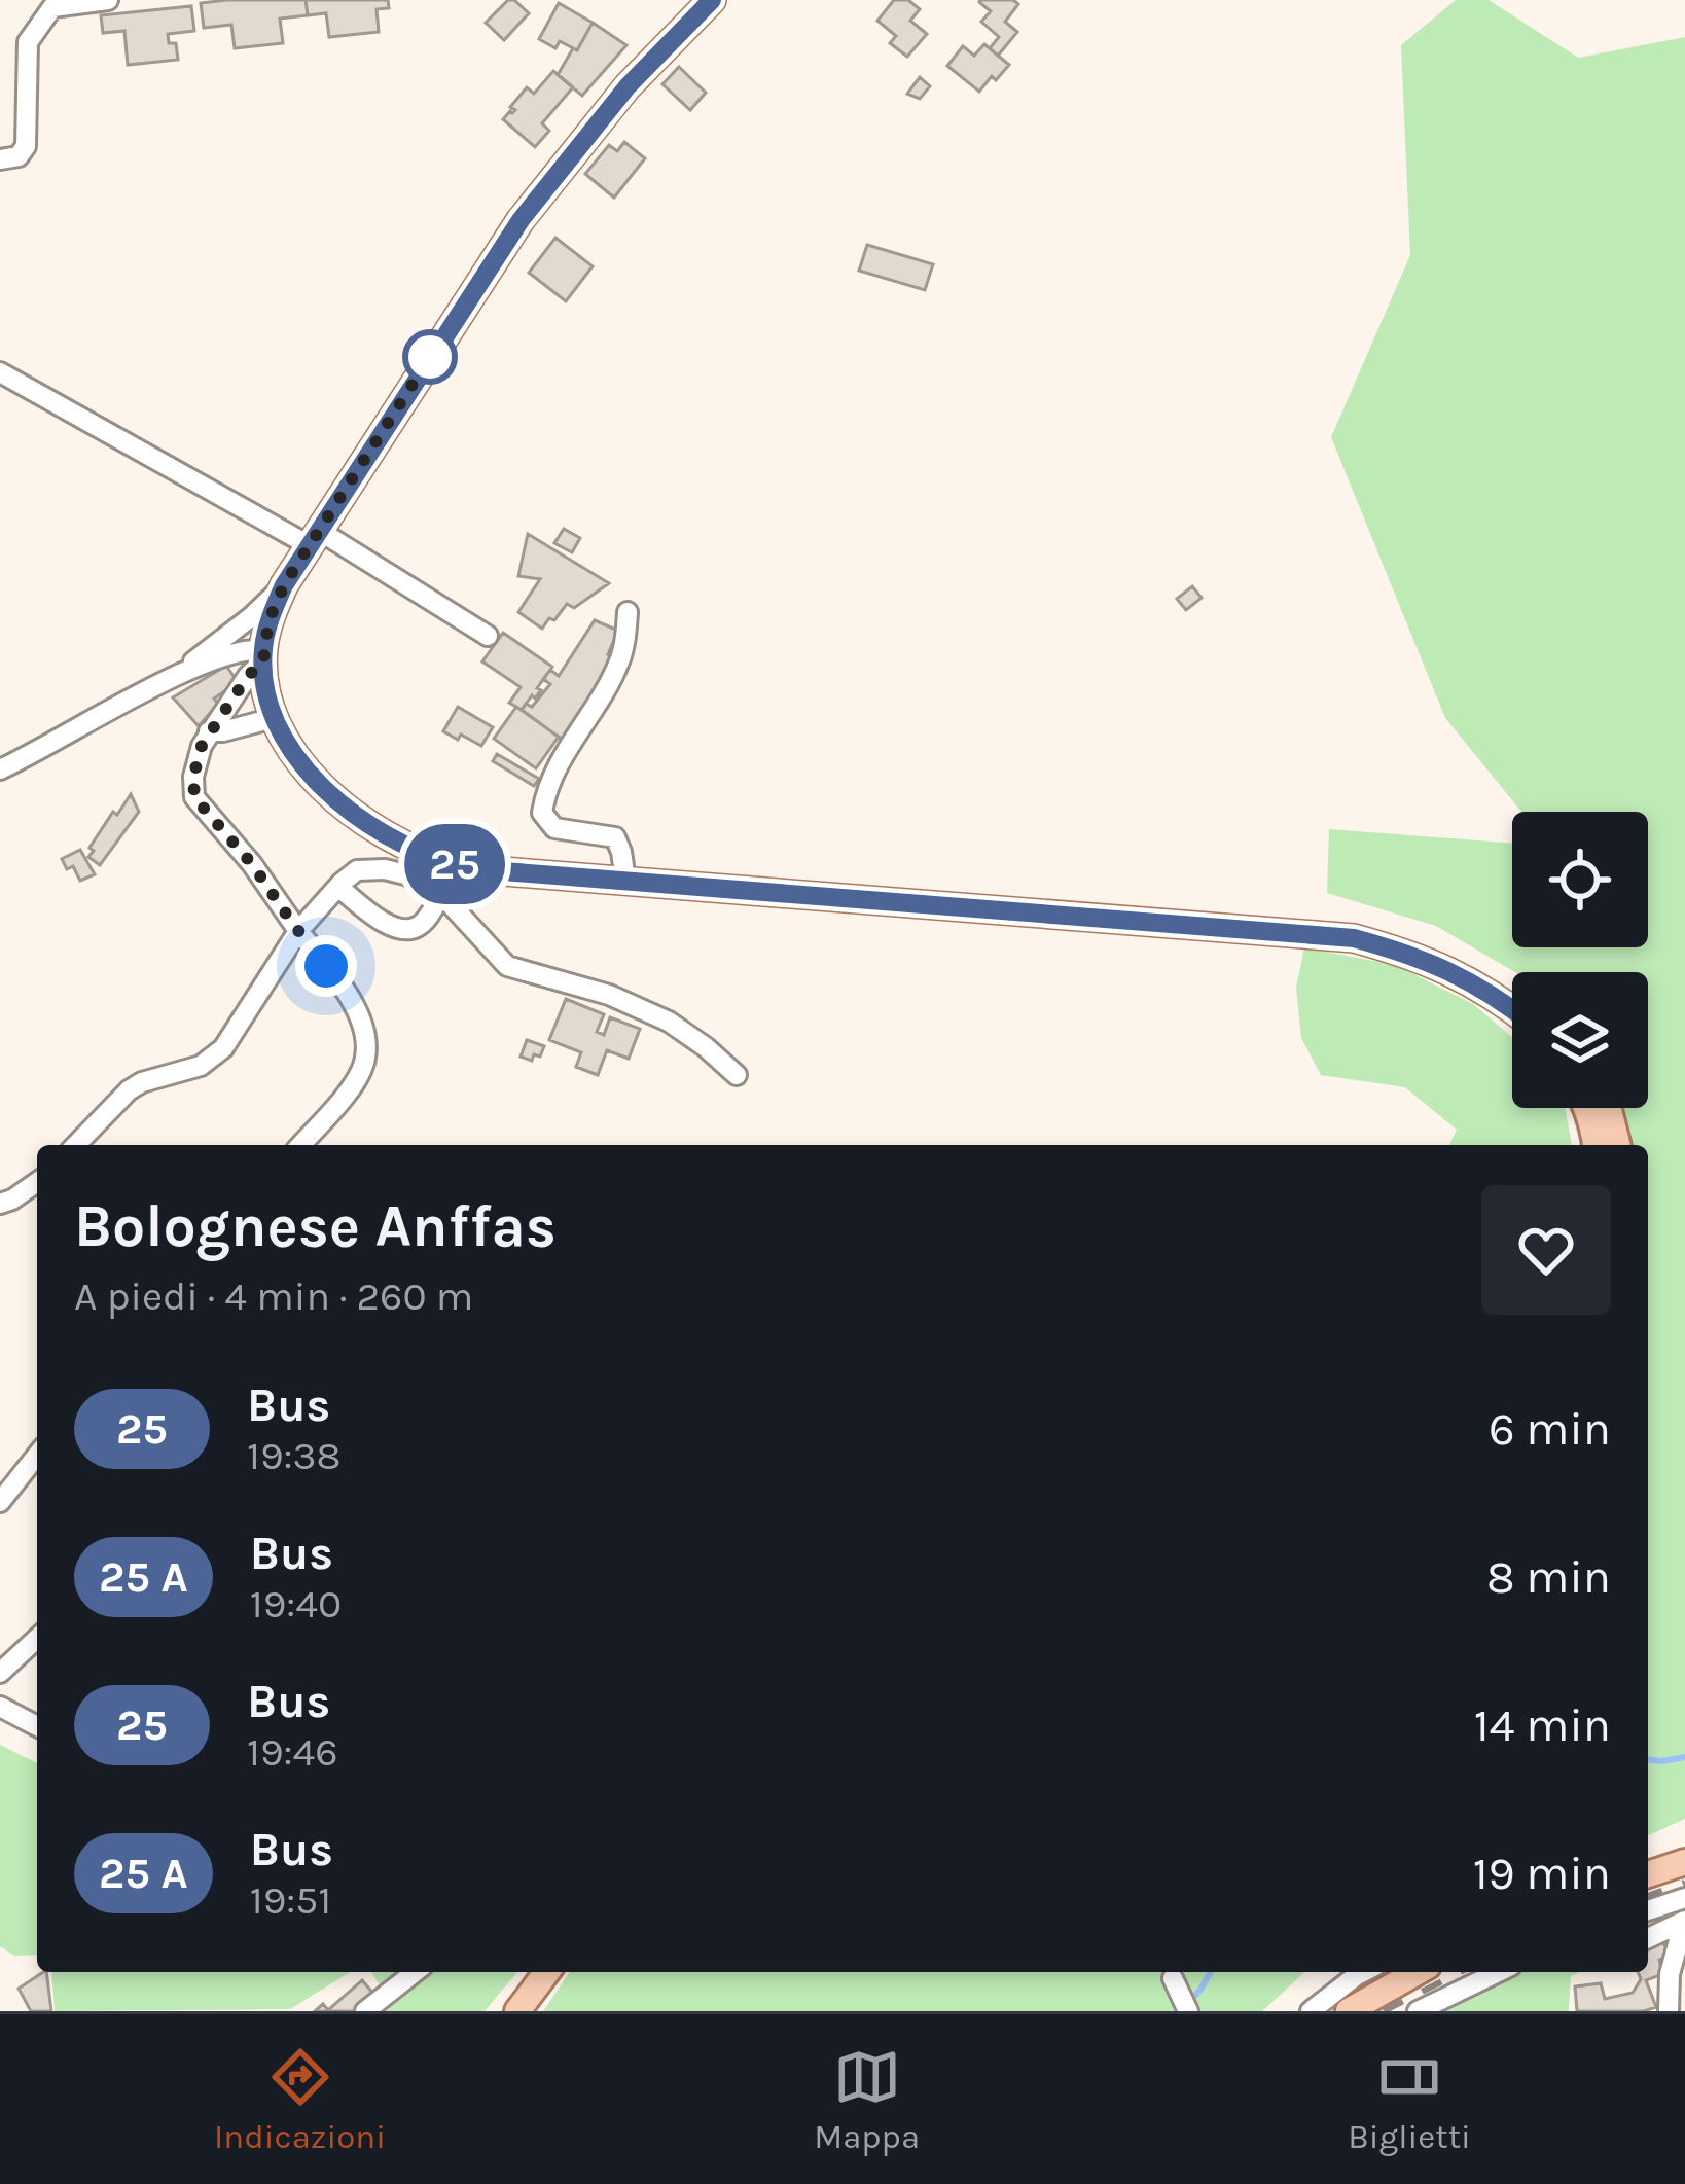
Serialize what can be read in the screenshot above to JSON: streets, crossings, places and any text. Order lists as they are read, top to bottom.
{
  "lines": ["bus line 25"],
  "page": {
    "on_map": "25",
    "heading": ["Bolognese Anffas", "A piedi · 4 min · 260 m"],
    "list": [
      {
        "mark": "25",
        "name": "Bus",
        "note": "19:38",
        "value": "6 min"
      },
      {
        "mark": "25 A",
        "name": "Bus",
        "note": "19:40",
        "value": "8 min"
      },
      {
        "mark": "25",
        "name": "Bus",
        "note": "19:46",
        "value": "14 min"
      },
      {
        "mark": "25 A",
        "name": "Bus",
        "note": "19:51",
        "value": "19 min"
      }
    ],
    "tabs": ["Indicazioni", "Mappa", "Biglietti"]
  }
}
